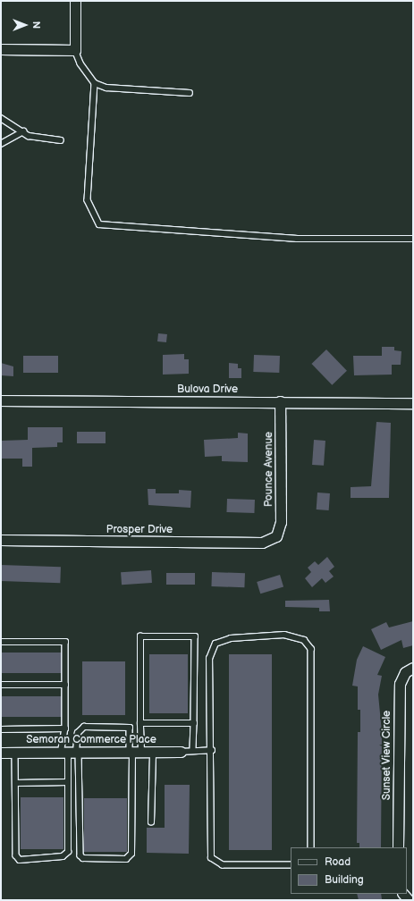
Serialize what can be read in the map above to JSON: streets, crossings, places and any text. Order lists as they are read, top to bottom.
{
  "streets": {
    "street": [
      "Bulova Drive",
      "Pounce Avenue",
      "Prosper Drive",
      "Semoran Commerce Place",
      "Sunset View Circle"
    ]
  },
  "crossings": [
    ["Bulova Drive", "Pounce Avenue"],
    ["Pounce Avenue", "Prosper Drive"]
  ],
  "legend": ["Road", "Building"],
  "north": "right"
}
